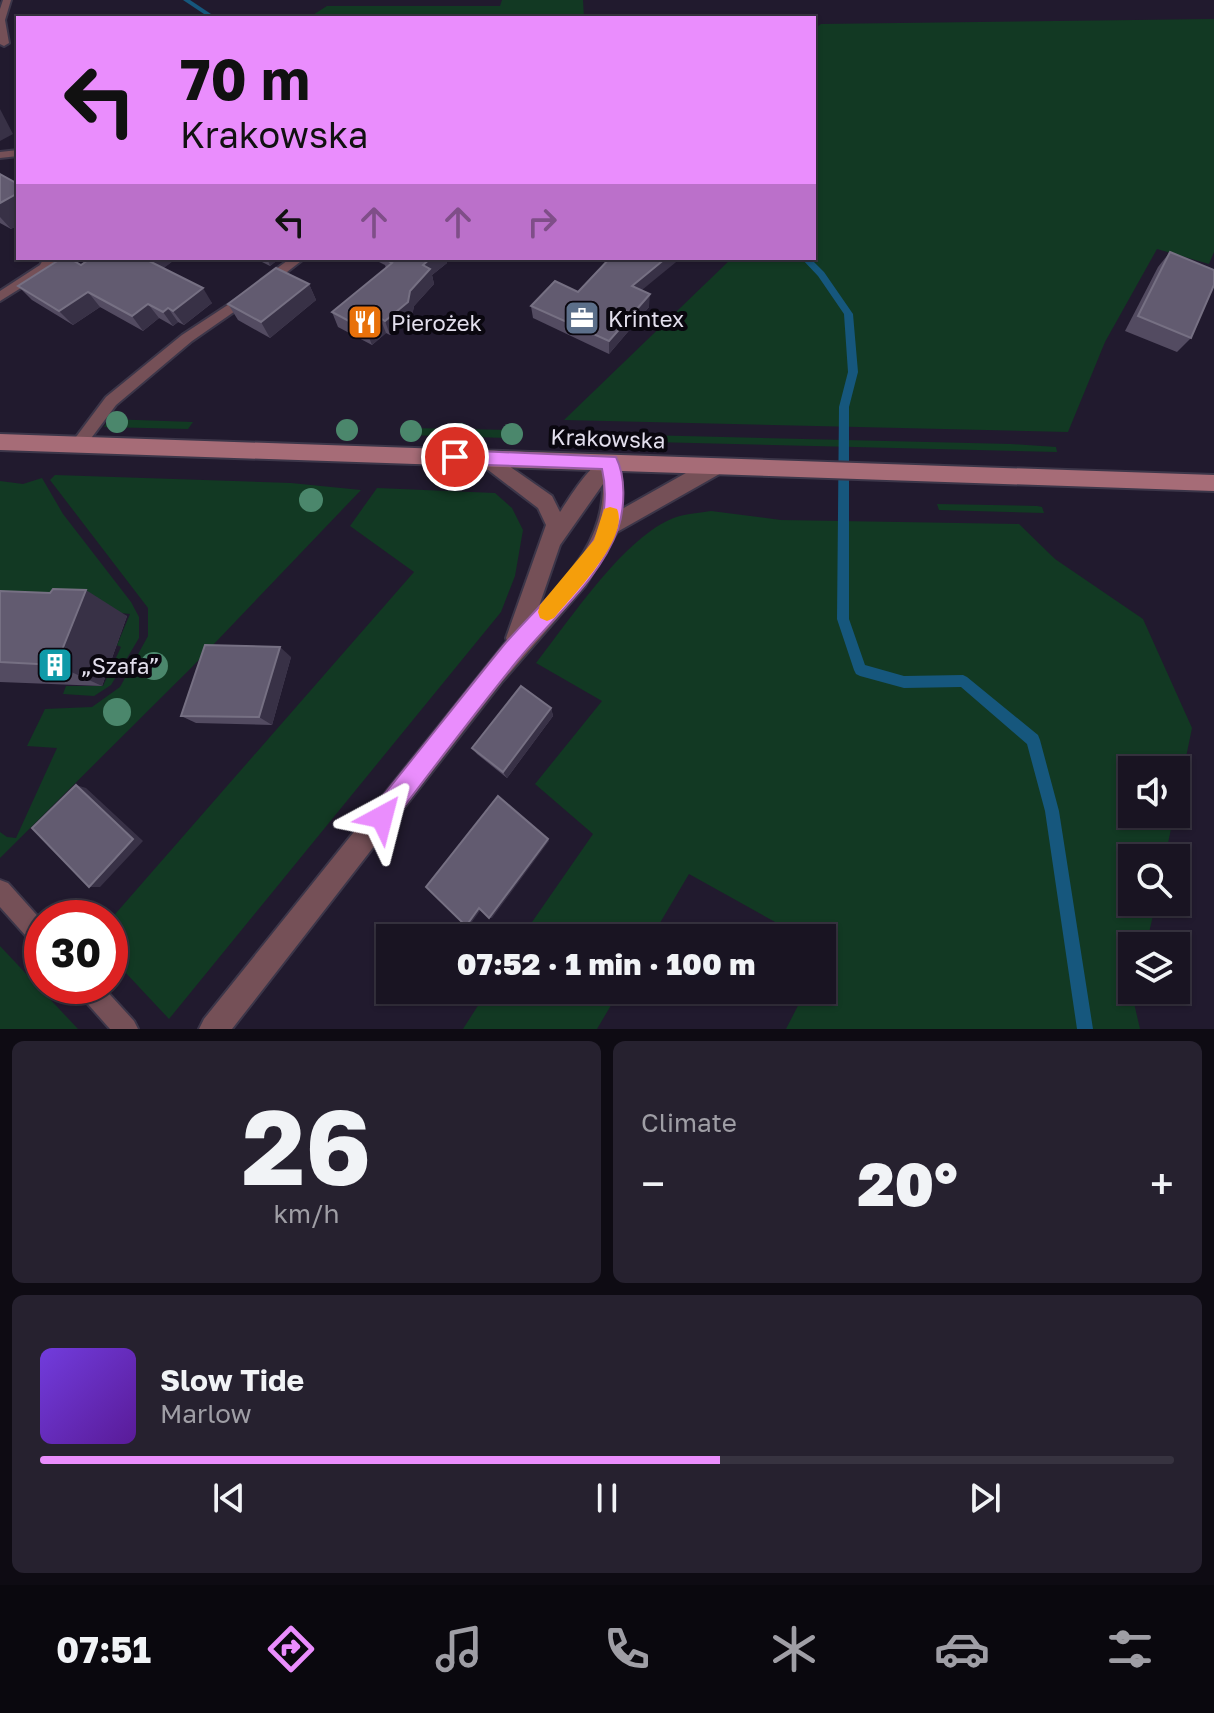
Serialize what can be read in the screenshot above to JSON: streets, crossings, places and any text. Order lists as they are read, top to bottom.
{
  "streets": {
    "main road": ["Krakowska"]
  },
  "places": {
    "office": ["Krintex"],
    "restaurant": ["Pierożek"],
    "building": ["„Szafa”"]
  },
  "page": {
    "turn": ["70 m", "Krakowska"],
    "limit": "30",
    "trip": "07:52 · 1 min · 100 m",
    "tile": [
      ["26", "km/h"],
      "Climate"
    ],
    "heat": ["−", "20°", "+"],
    "song": ["Slow Tide", "Marlow"],
    "tabs": "07:51"
  }
}
